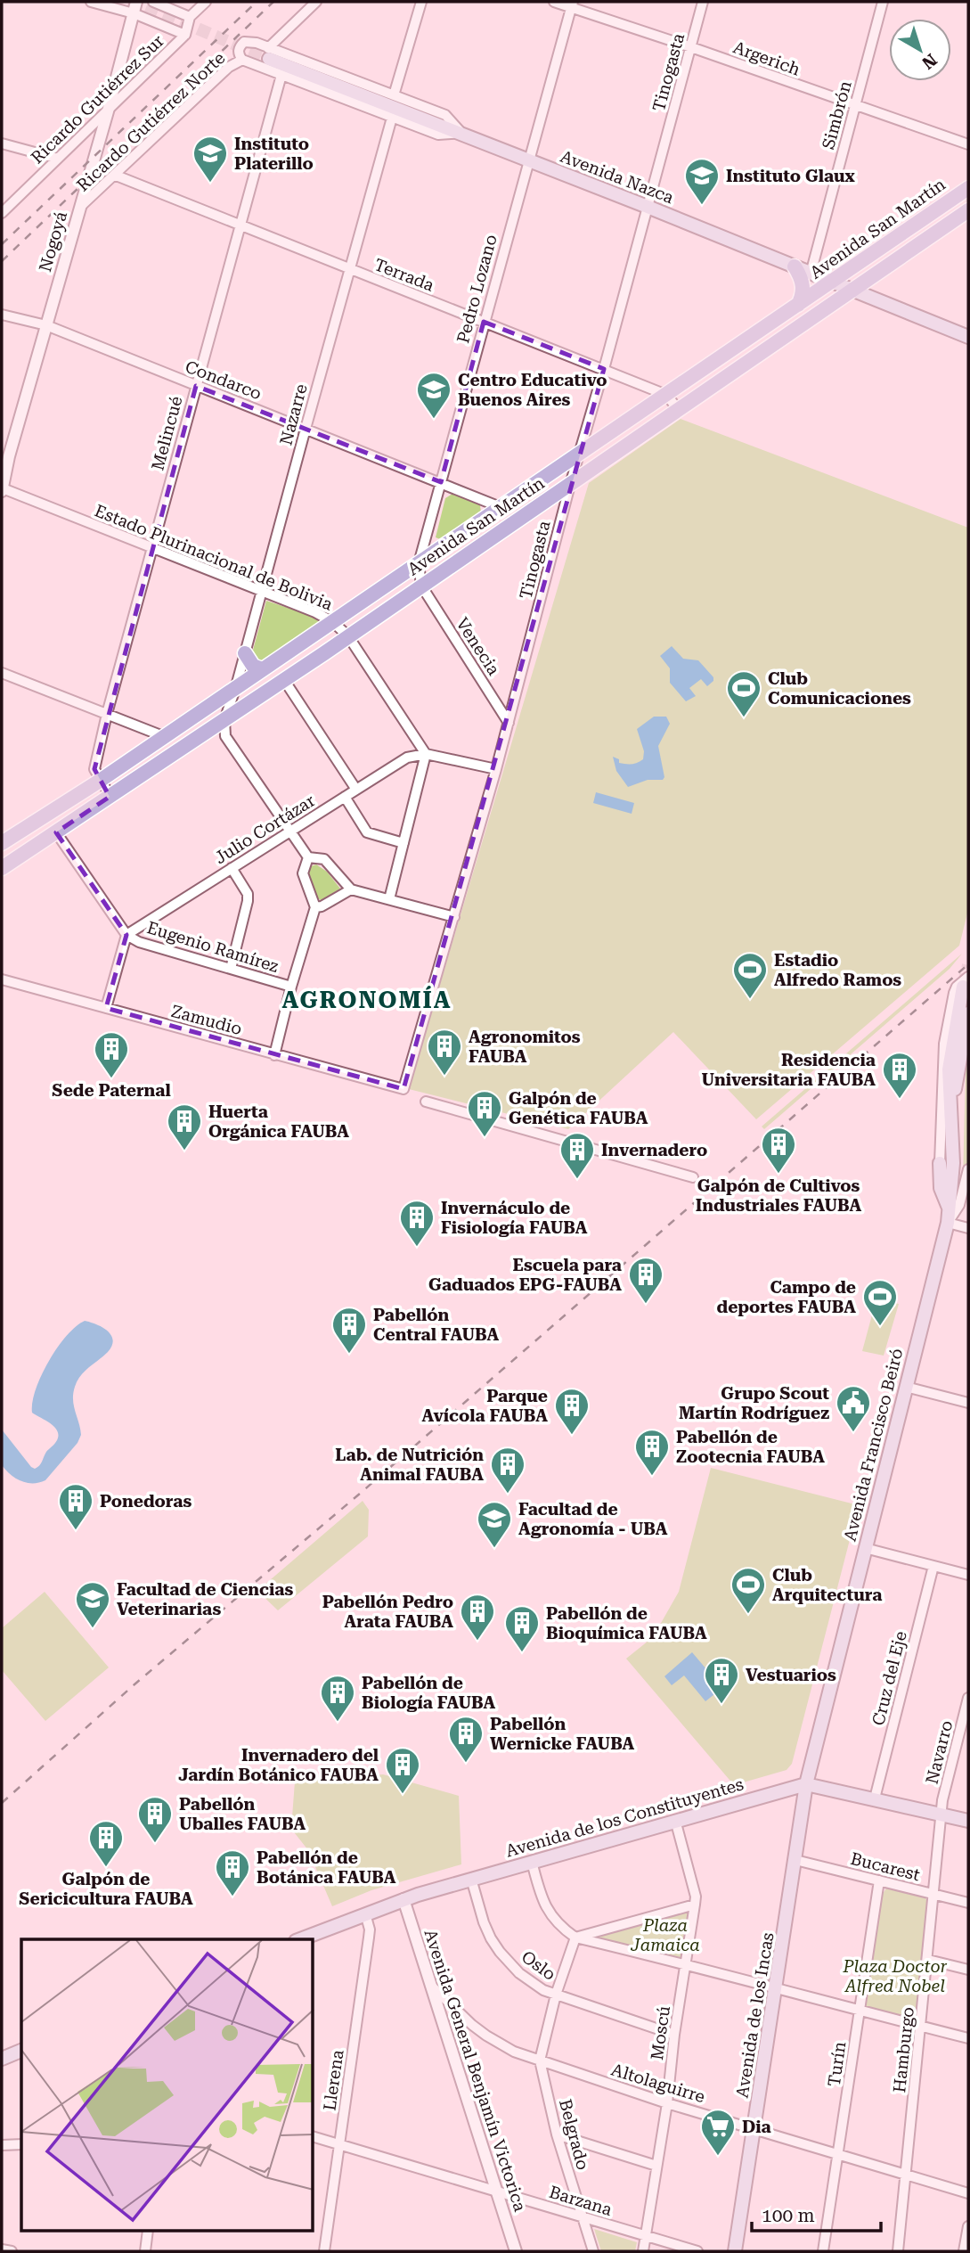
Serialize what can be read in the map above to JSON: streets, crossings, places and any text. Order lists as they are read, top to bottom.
{
  "streets": {
    "main road": [
      "Avenida Nazca",
      "Avenida San Martín",
      "Avenida Francisco Beiró",
      "Avenida de los Constituyentes",
      "Avenida de los Incas"
    ],
    "street": [
      "Argerich",
      "Tinogasta",
      "Ricardo Gutiérrez Sur",
      "Simbrón",
      "Ricardo Gutiérrez Norte",
      "Nogoyá",
      "Terrada",
      "Pedro Lozano",
      "Condarco",
      "Nazarre",
      "Melincué",
      "Estado Plurinacional de Bolivia",
      "Venecia",
      "Julio Cortázar",
      "Eugenio Ramírez",
      "Zamudio",
      "Cruz del Eje",
      "Navarro",
      "Bucarest",
      "Oslo",
      "Moscú",
      "Hamburgo",
      "Turín",
      "Avenida General Benjamín Victorica",
      "Llerena",
      "Altolaguirre",
      "Belgrado",
      "Barzana"
    ]
  },
  "crossings": [
    ["Argerich", "Tinogasta"],
    ["Argerich", "Simbrón"],
    ["Argerich", "Pedro Lozano"],
    ["Tinogasta", "Avenida Nazca"],
    ["Tinogasta", "Avenida San Martín"],
    ["Tinogasta", "Terrada"],
    ["Tinogasta", "Venecia"],
    ["Tinogasta", "Zamudio"],
    ["Ricardo Gutiérrez Sur", "Nogoyá"],
    ["Simbrón", "Avenida Nazca"],
    ["Ricardo Gutiérrez Norte", "Avenida Nazca"],
    ["Ricardo Gutiérrez Norte", "Nogoyá"],
    ["Ricardo Gutiérrez Norte", "Terrada"],
    ["Avenida Nazca", "Avenida San Martín"],
    ["Avenida Nazca", "Pedro Lozano"],
    ["Avenida Nazca", "Nazarre"],
    ["Avenida Nazca", "Melincué"],
    ["Avenida San Martín", "Terrada"],
    ["Avenida San Martín", "Pedro Lozano"],
    ["Avenida San Martín", "Condarco"],
    ["Avenida San Martín", "Nazarre"],
    ["Avenida San Martín", "Melincué"],
    ["Avenida San Martín", "Estado Plurinacional de Bolivia"],
    ["Avenida San Martín", "Venecia"],
    ["Nogoyá", "Condarco"],
    ["Nogoyá", "Estado Plurinacional de Bolivia"],
    ["Terrada", "Pedro Lozano"],
    ["Terrada", "Nazarre"],
    ["Terrada", "Melincué"],
    ["Pedro Lozano", "Condarco"],
    ["Pedro Lozano", "Venecia"],
    ["Condarco", "Nazarre"],
    ["Condarco", "Melincué"],
    ["Nazarre", "Estado Plurinacional de Bolivia"],
    ["Melincué", "Estado Plurinacional de Bolivia"],
    ["Estado Plurinacional de Bolivia", "Julio Cortázar"],
    ["Julio Cortázar", "Eugenio Ramírez"],
    ["Avenida Francisco Beiró", "Avenida de los Constituyentes"],
    ["Avenida Francisco Beiró", "Avenida de los Incas"],
    ["Cruz del Eje", "Avenida de los Constituyentes"],
    ["Navarro", "Avenida de los Constituyentes"],
    ["Navarro", "Hamburgo"],
    ["Avenida de los Constituyentes", "Oslo"],
    ["Avenida de los Constituyentes", "Avenida de los Incas"],
    ["Avenida de los Constituyentes", "Moscú"],
    ["Avenida de los Constituyentes", "Hamburgo"],
    ["Avenida de los Constituyentes", "Avenida General Benjamín Victorica"],
    ["Avenida de los Constituyentes", "Llerena"],
    ["Bucarest", "Avenida de los Incas"],
    ["Bucarest", "Hamburgo"],
    ["Bucarest", "Turín"],
    ["Oslo", "Moscú"],
    ["Avenida de los Incas", "Altolaguirre"],
    ["Moscú", "Altolaguirre"],
    ["Moscú", "Barzana"],
    ["Hamburgo", "Altolaguirre"],
    ["Turín", "Altolaguirre"],
    ["Avenida General Benjamín Victorica", "Altolaguirre"],
    ["Avenida General Benjamín Victorica", "Barzana"],
    ["Llerena", "Barzana"],
    ["Altolaguirre", "Belgrado"],
    ["Belgrado", "Barzana"]
  ],
  "districts": ["AGRONOMÍA"],
  "parks": ["Plaza Jamaica", "Plaza Doctor Alfred Nobel"],
  "places": {
    "school or university": [
      "Instituto Platerillo",
      "Instituto Glaux",
      "Centro Educativo Buenos Aires",
      "Facultad de Agronomía - UBA",
      "Facultad de Ciencias Veterinarias"
    ],
    "sports": [
      "Club Comunicaciones",
      "Estadio Alfredo Ramos",
      "Campo de deportes FAUBA",
      "Club Arquitectura"
    ],
    "building": [
      "Agronomitos FAUBA",
      "Sede Paternal",
      "Residencia Universitaria FAUBA",
      "Galpón de Genética FAUBA",
      "Huerta Orgánica FAUBA",
      "Galpón de Cultivos Industriales FAUBA",
      "Invernadero",
      "Invernáculo de Fisiología FAUBA",
      "Escuela para Gaduados EPG-FAUBA",
      "Pabellón Central FAUBA",
      "Parque Avícola FAUBA",
      "Pabellón de Zootecnia FAUBA",
      "Lab. de Nutrición Animal FAUBA",
      "Ponedoras",
      "Pabellón Pedro Arata FAUBA",
      "Pabellón de Bioquímica FAUBA",
      "Vestuarios",
      "Pabellón de Biología FAUBA",
      "Pabellón Wernicke FAUBA",
      "Invernadero del Jardín Botánico FAUBA",
      "Pabellón Uballes FAUBA",
      "Galpón de Sericicultura FAUBA",
      "Pabellón de Botánica FAUBA"
    ],
    "public building": ["Grupo Scout Martín Rodríguez"],
    "supermarket": ["Dia"]
  },
  "scale_bar": "100 m",
  "north": "bottom right"
}
